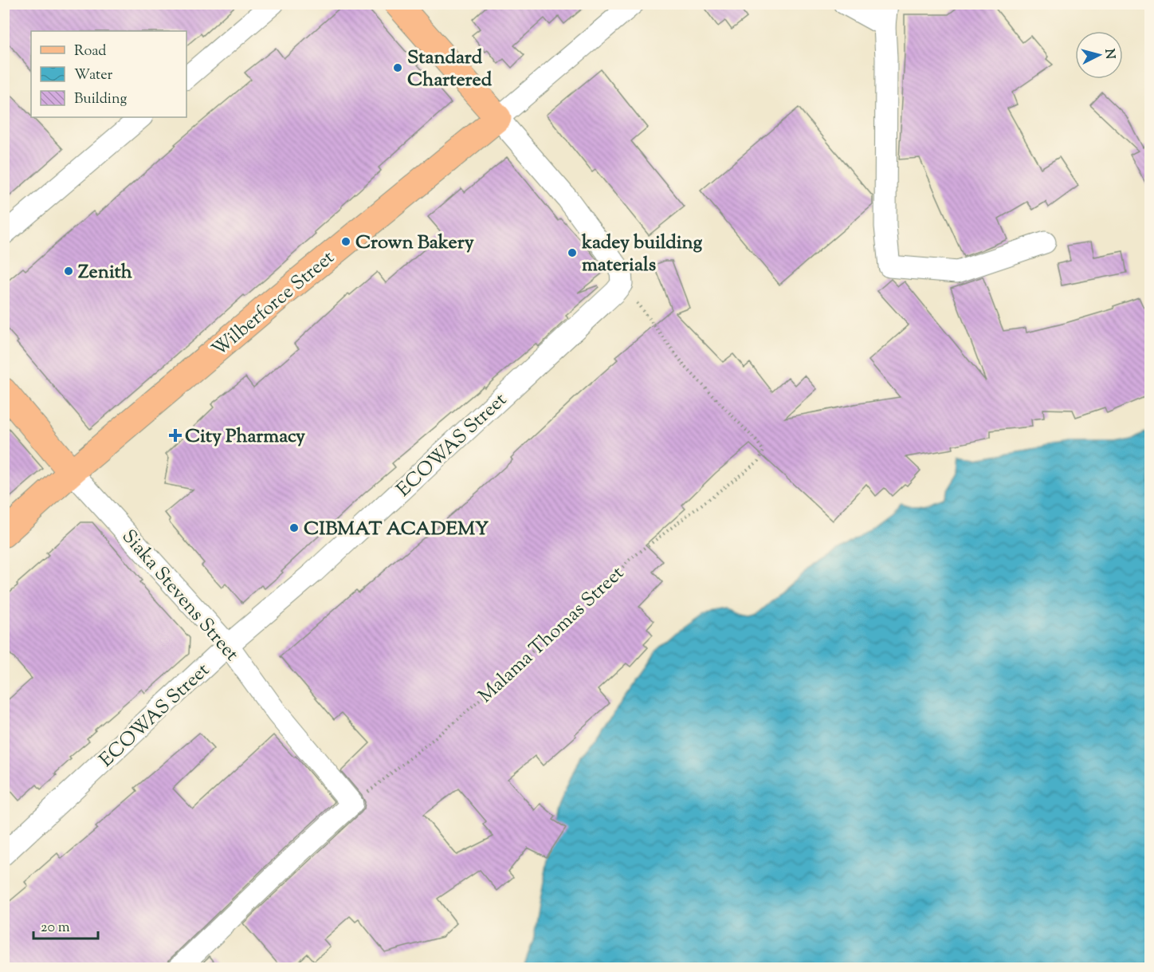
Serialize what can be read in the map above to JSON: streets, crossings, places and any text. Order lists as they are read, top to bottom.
{
  "streets": {
    "main road": ["Wilberforce Street", "Siaka Stevens Street"],
    "street": ["ECOWAS Street"],
    "path": ["Malama Thomas Street"]
  },
  "crossings": [
    ["Wilberforce Street", "Siaka Stevens Street"],
    ["ECOWAS Street", "Siaka Stevens Street"],
    ["ECOWAS Street", "Malama Thomas Street"],
    ["Siaka Stevens Street", "Malama Thomas Street"]
  ],
  "places": {
    "other": [
      "Standard Chartered",
      "Crown Bakery",
      "kadey building materials",
      "Zenith",
      "CIBMAT ACADEMY"
    ],
    "health": ["City Pharmacy"]
  },
  "legend": ["Road", "Water", "Building"],
  "scale_bar": "20 m",
  "north": "right"
}
